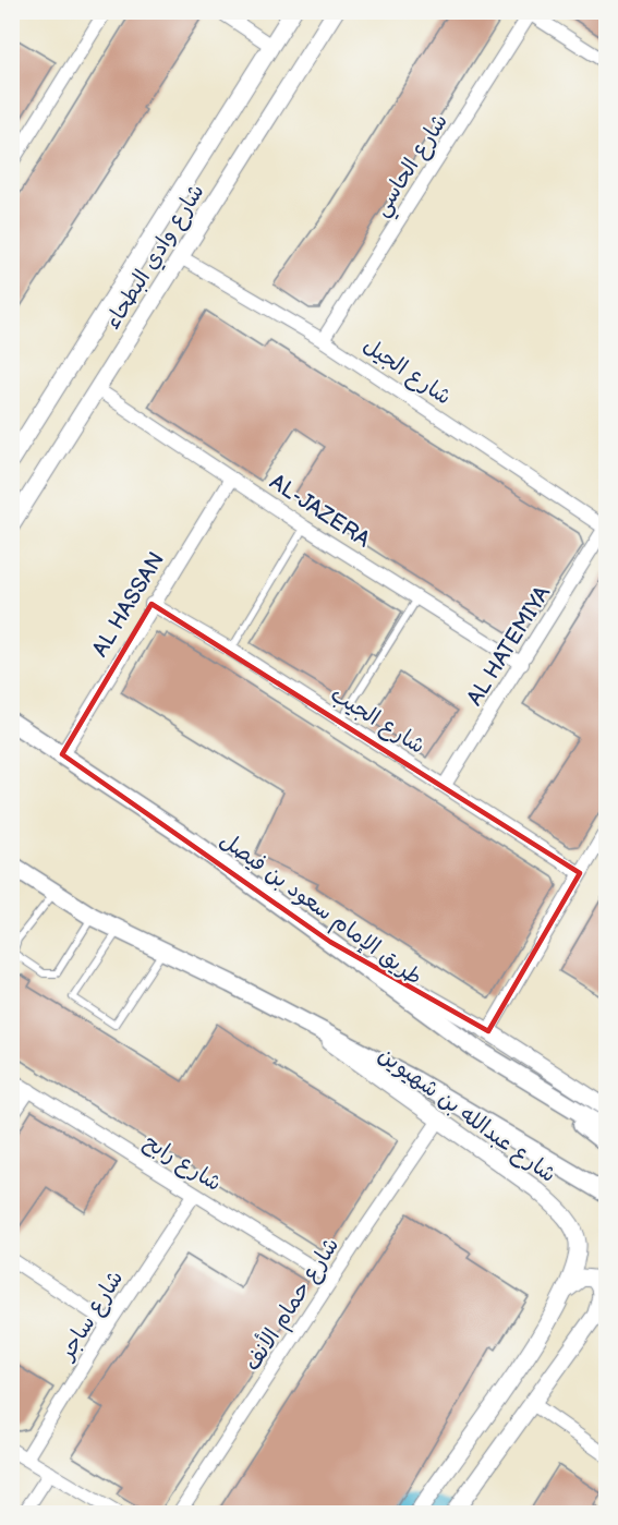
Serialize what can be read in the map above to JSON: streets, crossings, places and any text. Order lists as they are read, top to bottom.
{
  "streets": {
    "main road": ["طريق الإمام سعود بن فيصل"],
    "street": [
      "شارع الحاسي",
      "شارع وادي البطحاء",
      "شارع الجيل",
      "AL-JAZERA",
      "AL HASSAN",
      "AL HATEMIYA",
      "شارع الجيب",
      "شارع عبدالله بن شهيوين",
      "شارع رابح",
      "شارع حمام الأنف",
      "شارع ساجر"
    ]
  },
  "crossings": [
    ["شارع الحاسي", "شارع الجيل"],
    ["شارع وادي البطحاء", "شارع الجيل"],
    ["شارع وادي البطحاء", "AL-JAZERA"],
    ["شارع الجيل", "AL HATEMIYA"],
    ["AL-JAZERA", "AL HASSAN"],
    ["AL-JAZERA", "AL HATEMIYA"],
    ["AL HASSAN", "شارع الجيب"],
    ["AL HASSAN", "طريق الإمام سعود بن فيصل"],
    ["AL HATEMIYA", "شارع الجيب"],
    ["شارع عبدالله بن شهيوين", "شارع حمام الأنف"],
    ["شارع رابح", "شارع حمام الأنف"],
    ["شارع رابح", "شارع ساجر"]
  ]
}
